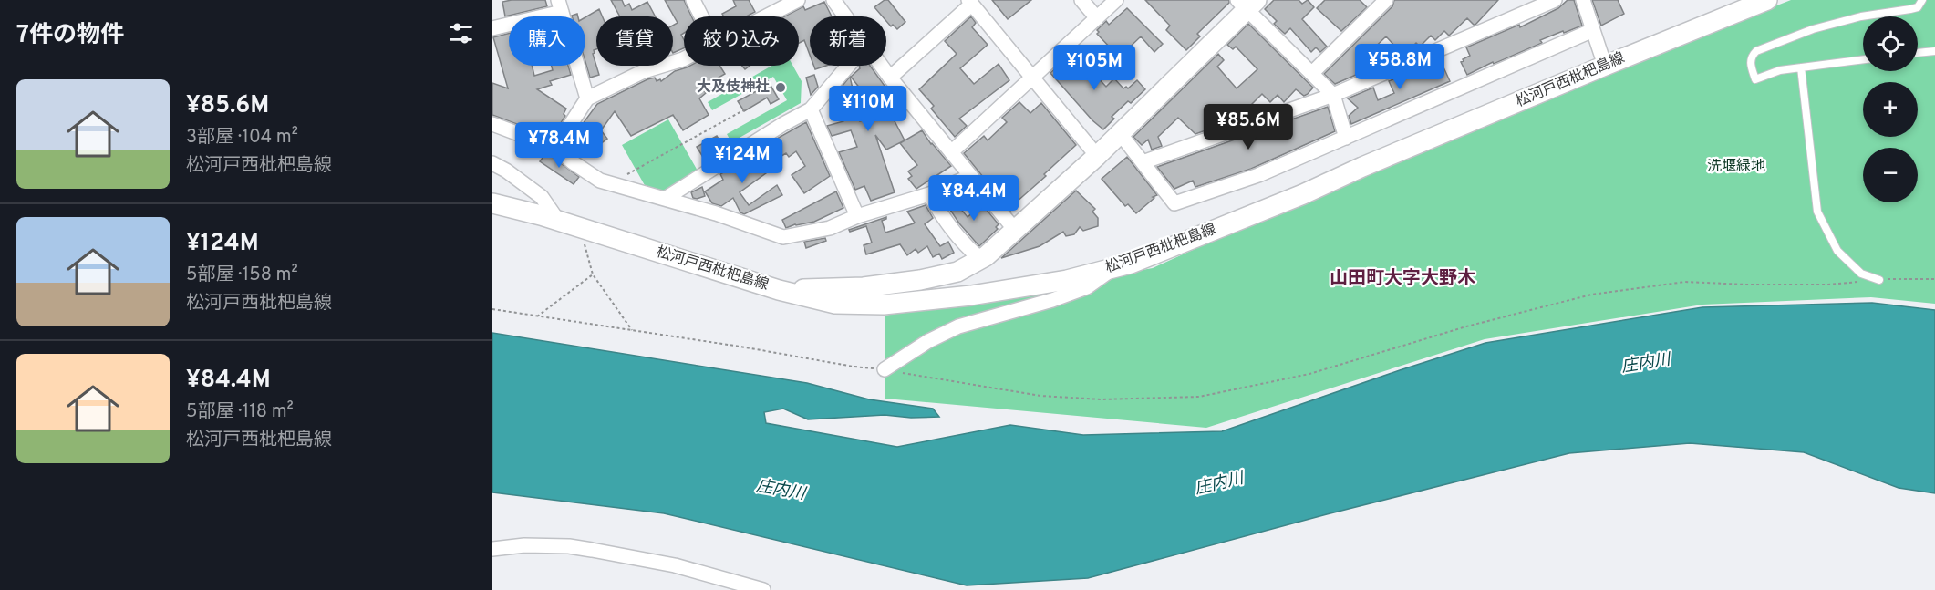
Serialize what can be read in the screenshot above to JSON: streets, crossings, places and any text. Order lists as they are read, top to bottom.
{
  "streets": {
    "main road": ["松河戸西枇杷島線"]
  },
  "districts": ["山田町大字大野木"],
  "water": ["庄内川"],
  "parks": ["洗堰緑地"],
  "places": ["大及伎神社"],
  "page": {
    "heading": "7件の物件",
    "map_buttons": ["+", "−"],
    "chip": [
      "購入",
      "賃貸",
      "絞り込み",
      "新着"
    ],
    "price": [
      "¥58.8M",
      "¥105M",
      "¥110M",
      "¥85.6M",
      "¥78.4M",
      "¥124M",
      "¥84.4M"
    ],
    "list": [
      {
        "name": "¥85.6M",
        "note": "3部屋 · 104 m² · 松河戸西枇杷島線"
      },
      {
        "name": "¥124M",
        "note": "5部屋 · 158 m² · 松河戸西枇杷島線"
      },
      {
        "name": "¥84.4M",
        "note": "5部屋 · 118 m² · 松河戸西枇杷島線"
      }
    ]
  }
}
